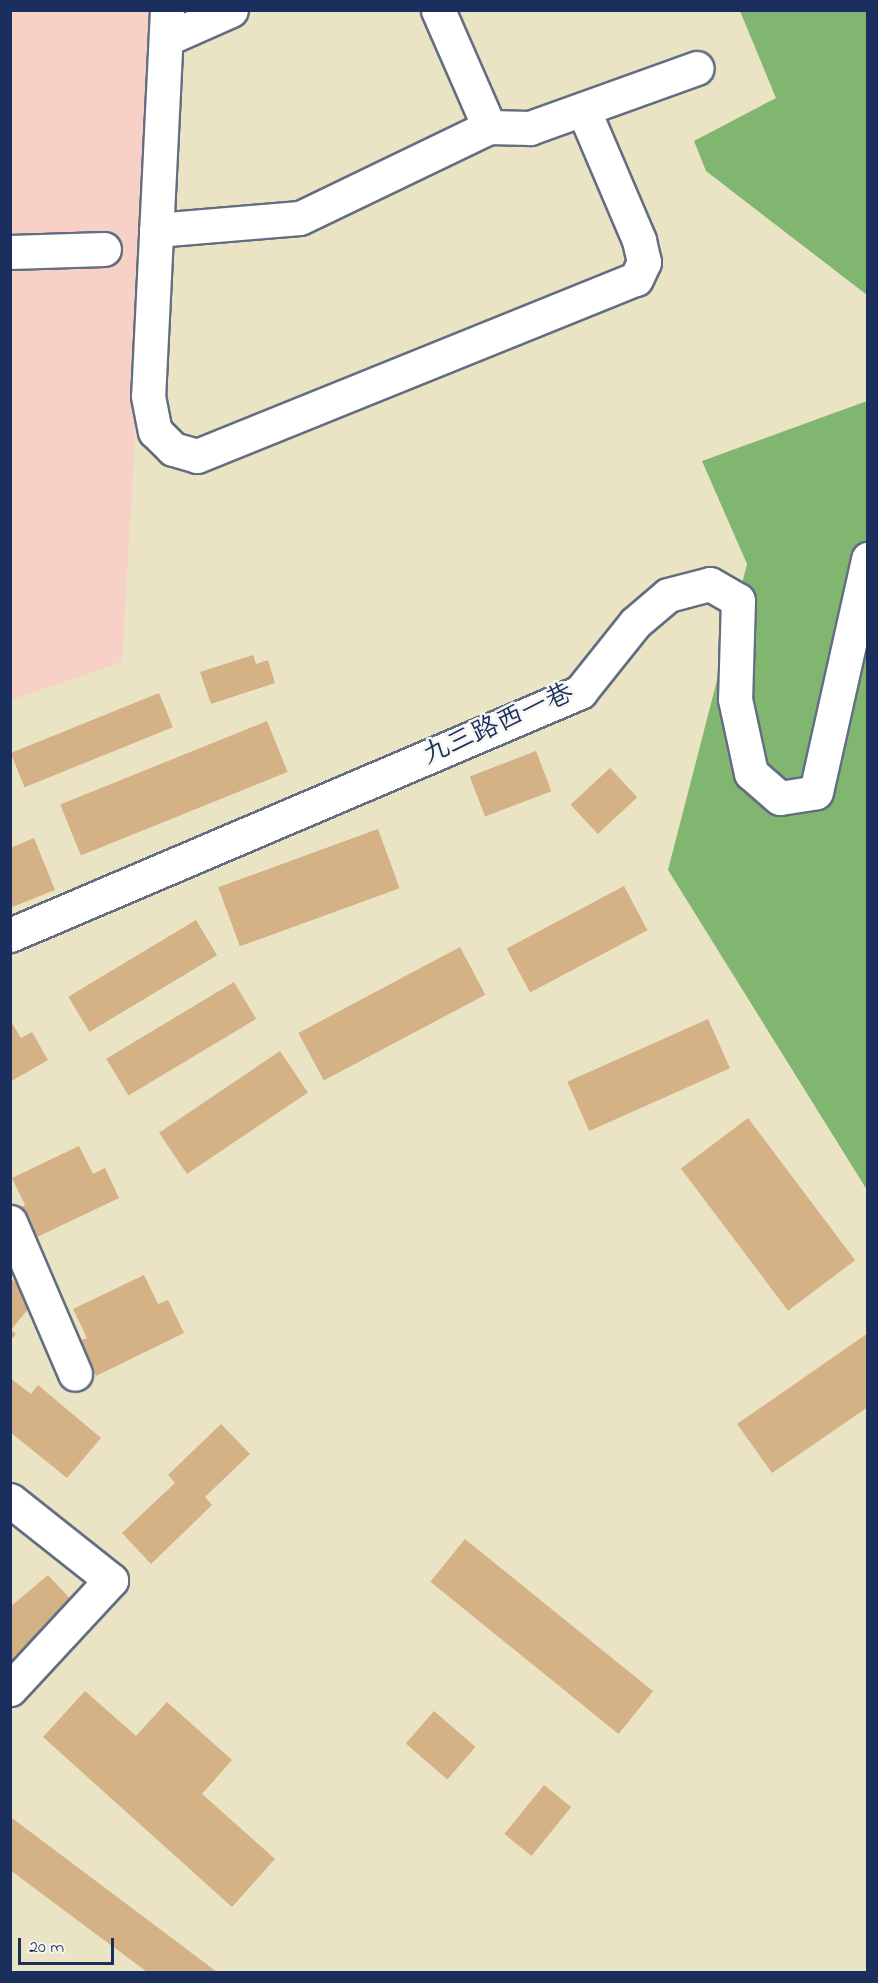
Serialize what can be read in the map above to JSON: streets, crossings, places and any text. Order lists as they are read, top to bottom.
{
  "streets": {
    "street": ["九三路西一巷"]
  },
  "scale_bar": "20 m"
}
